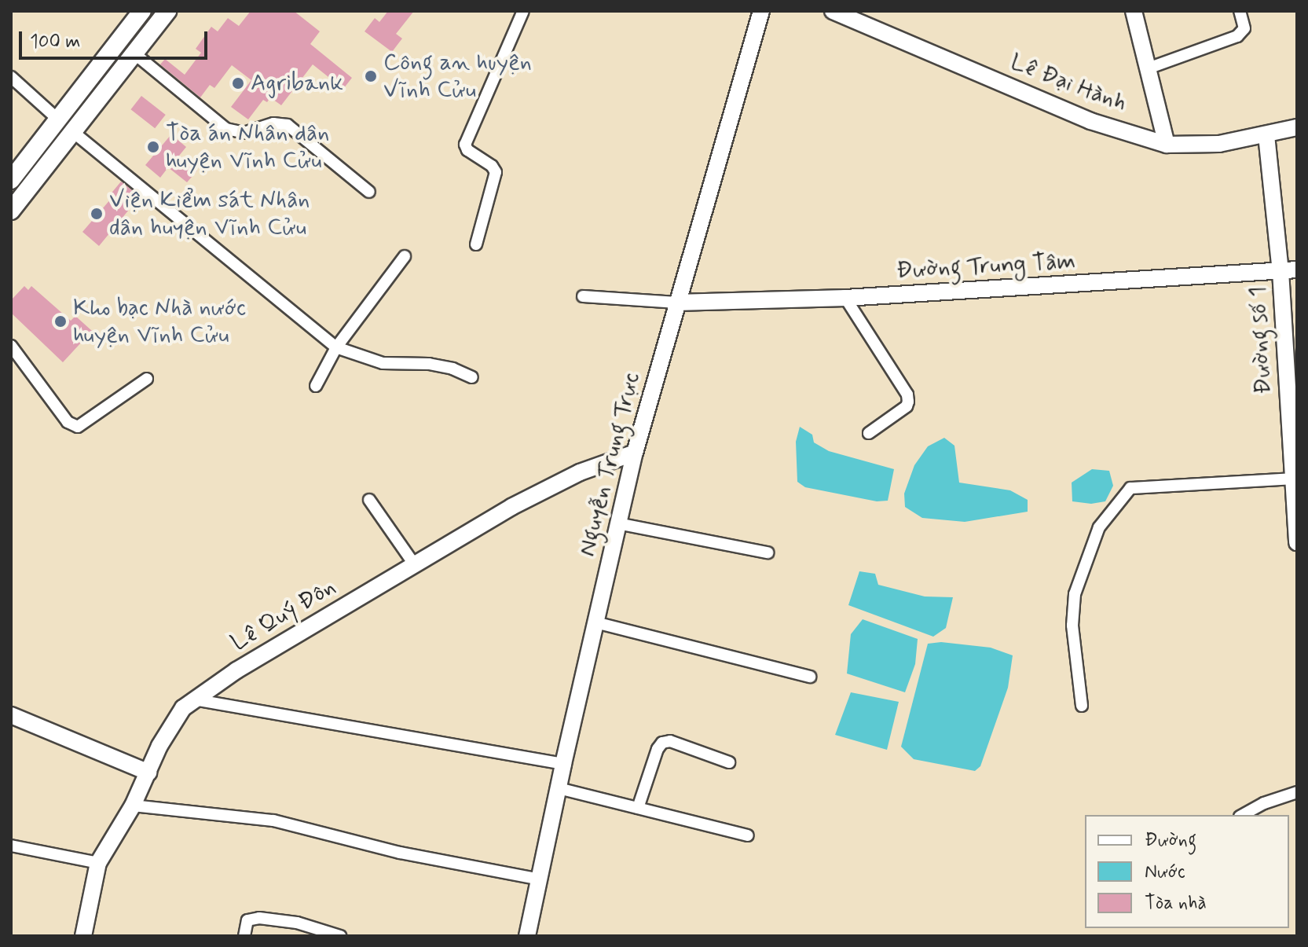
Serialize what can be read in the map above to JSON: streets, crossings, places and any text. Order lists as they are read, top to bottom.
{
  "streets": {
    "street": [
      "Lê Đại Hành",
      "Đường Trung Tâm",
      "Đường số 1",
      "Nguyễn Trung Trực",
      "Lê Quý Đôn"
    ]
  },
  "crossings": [
    ["Lê Đại Hành", "Đường số 1"],
    ["Đường Trung Tâm", "Đường số 1"],
    ["Đường Trung Tâm", "Nguyễn Trung Trực"],
    ["Nguyễn Trung Trực", "Lê Quý Đôn"]
  ],
  "places": [
    "Công an huyện Vĩnh Cửu",
    "Agribank",
    "Tòa án Nhân dân huyện Vĩnh Cửu",
    "Viện Kiểm sát Nhân dân huyện Vĩnh Cửu",
    "Kho bạc Nhà nước huyện Vĩnh Cửu"
  ],
  "legend": ["Đường", "Nước", "Tòa nhà"],
  "scale_bar": "100 m"
}
